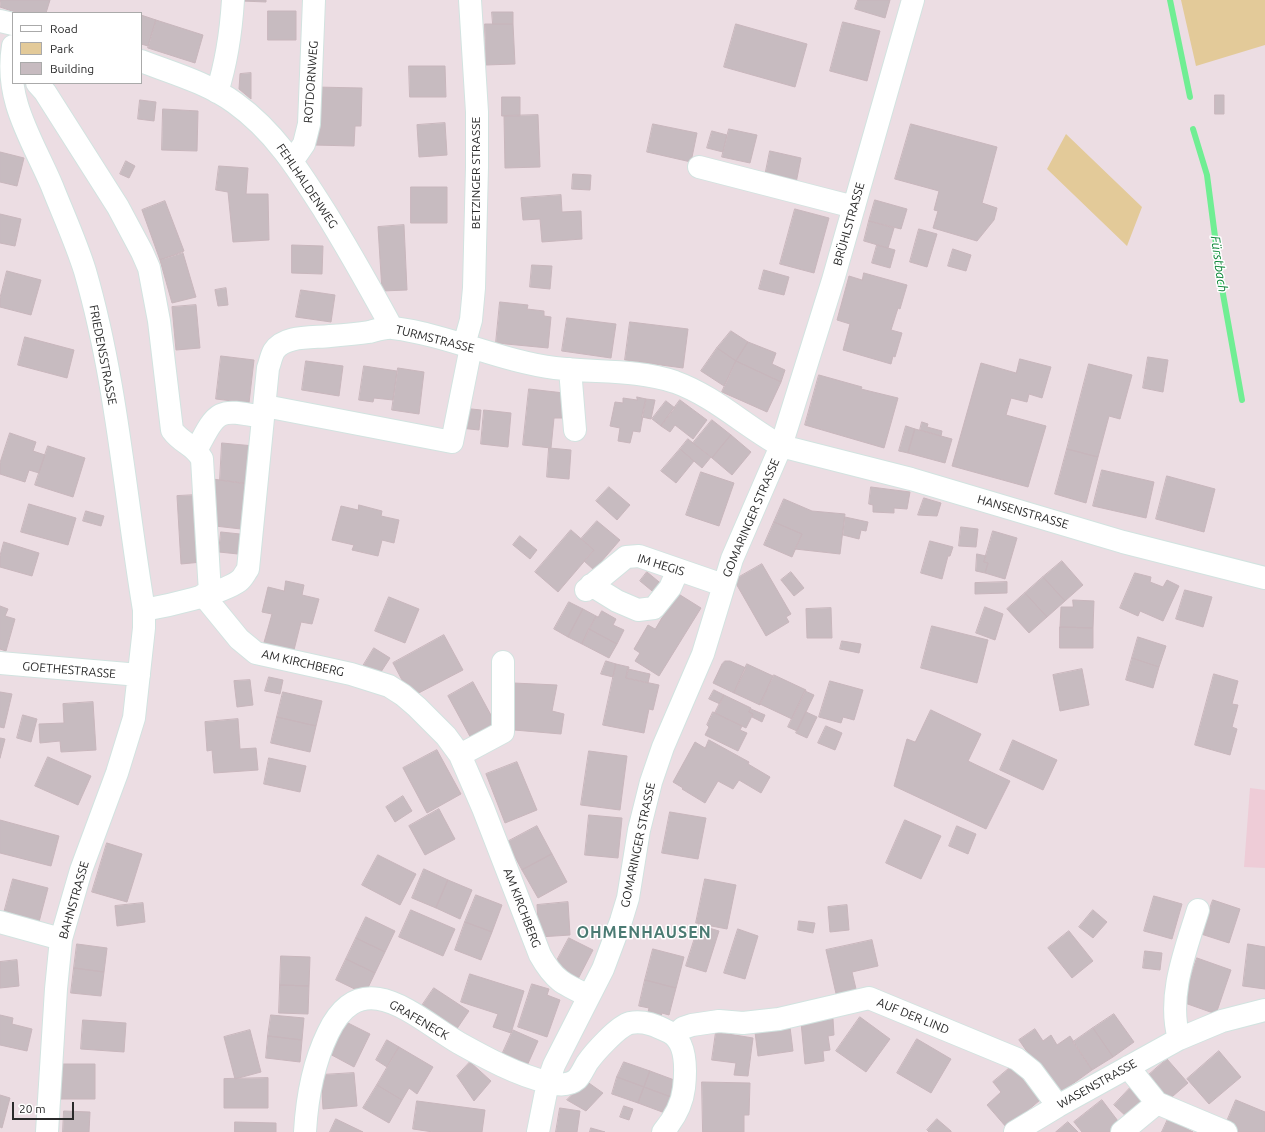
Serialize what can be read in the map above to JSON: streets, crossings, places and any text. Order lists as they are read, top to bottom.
{
  "streets": {
    "street": [
      "ROTDORNWEG",
      "BETZINGER STRASSE",
      "FEHLHALDENWEG",
      "BRÜHLSTRASSE",
      "TURMSTRASSE",
      "FRIEDENSSTRASSE",
      "HANSENSTRASSE",
      "GOMARINGER STRASSE",
      "IM HEGIS",
      "AM KIRCHBERG",
      "GOETHESTRASSE",
      "BAHNSTRASSE",
      "AUF DER LIND",
      "GRAFENECK",
      "WASENSTRASSE"
    ]
  },
  "crossings": [
    ["ROTDORNWEG", "FEHLHALDENWEG"],
    ["BETZINGER STRASSE", "TURMSTRASSE"],
    ["FEHLHALDENWEG", "TURMSTRASSE"],
    ["BRÜHLSTRASSE", "TURMSTRASSE"],
    ["BRÜHLSTRASSE", "HANSENSTRASSE"],
    ["BRÜHLSTRASSE", "GOMARINGER STRASSE"],
    ["TURMSTRASSE", "HANSENSTRASSE"],
    ["TURMSTRASSE", "GOMARINGER STRASSE"],
    ["TURMSTRASSE", "AM KIRCHBERG"],
    ["FRIEDENSSTRASSE", "GOETHESTRASSE"],
    ["FRIEDENSSTRASSE", "BAHNSTRASSE"],
    ["HANSENSTRASSE", "GOMARINGER STRASSE"],
    ["GOMARINGER STRASSE", "IM HEGIS"],
    ["GOMARINGER STRASSE", "AM KIRCHBERG"],
    ["GOMARINGER STRASSE", "GRAFENECK"],
    ["GOETHESTRASSE", "BAHNSTRASSE"],
    ["AUF DER LIND", "WASENSTRASSE"]
  ],
  "districts": ["OHMENHAUSEN"],
  "water": ["Fürstbach"],
  "legend": ["Road", "Park", "Building"],
  "scale_bar": "20 m"
}
